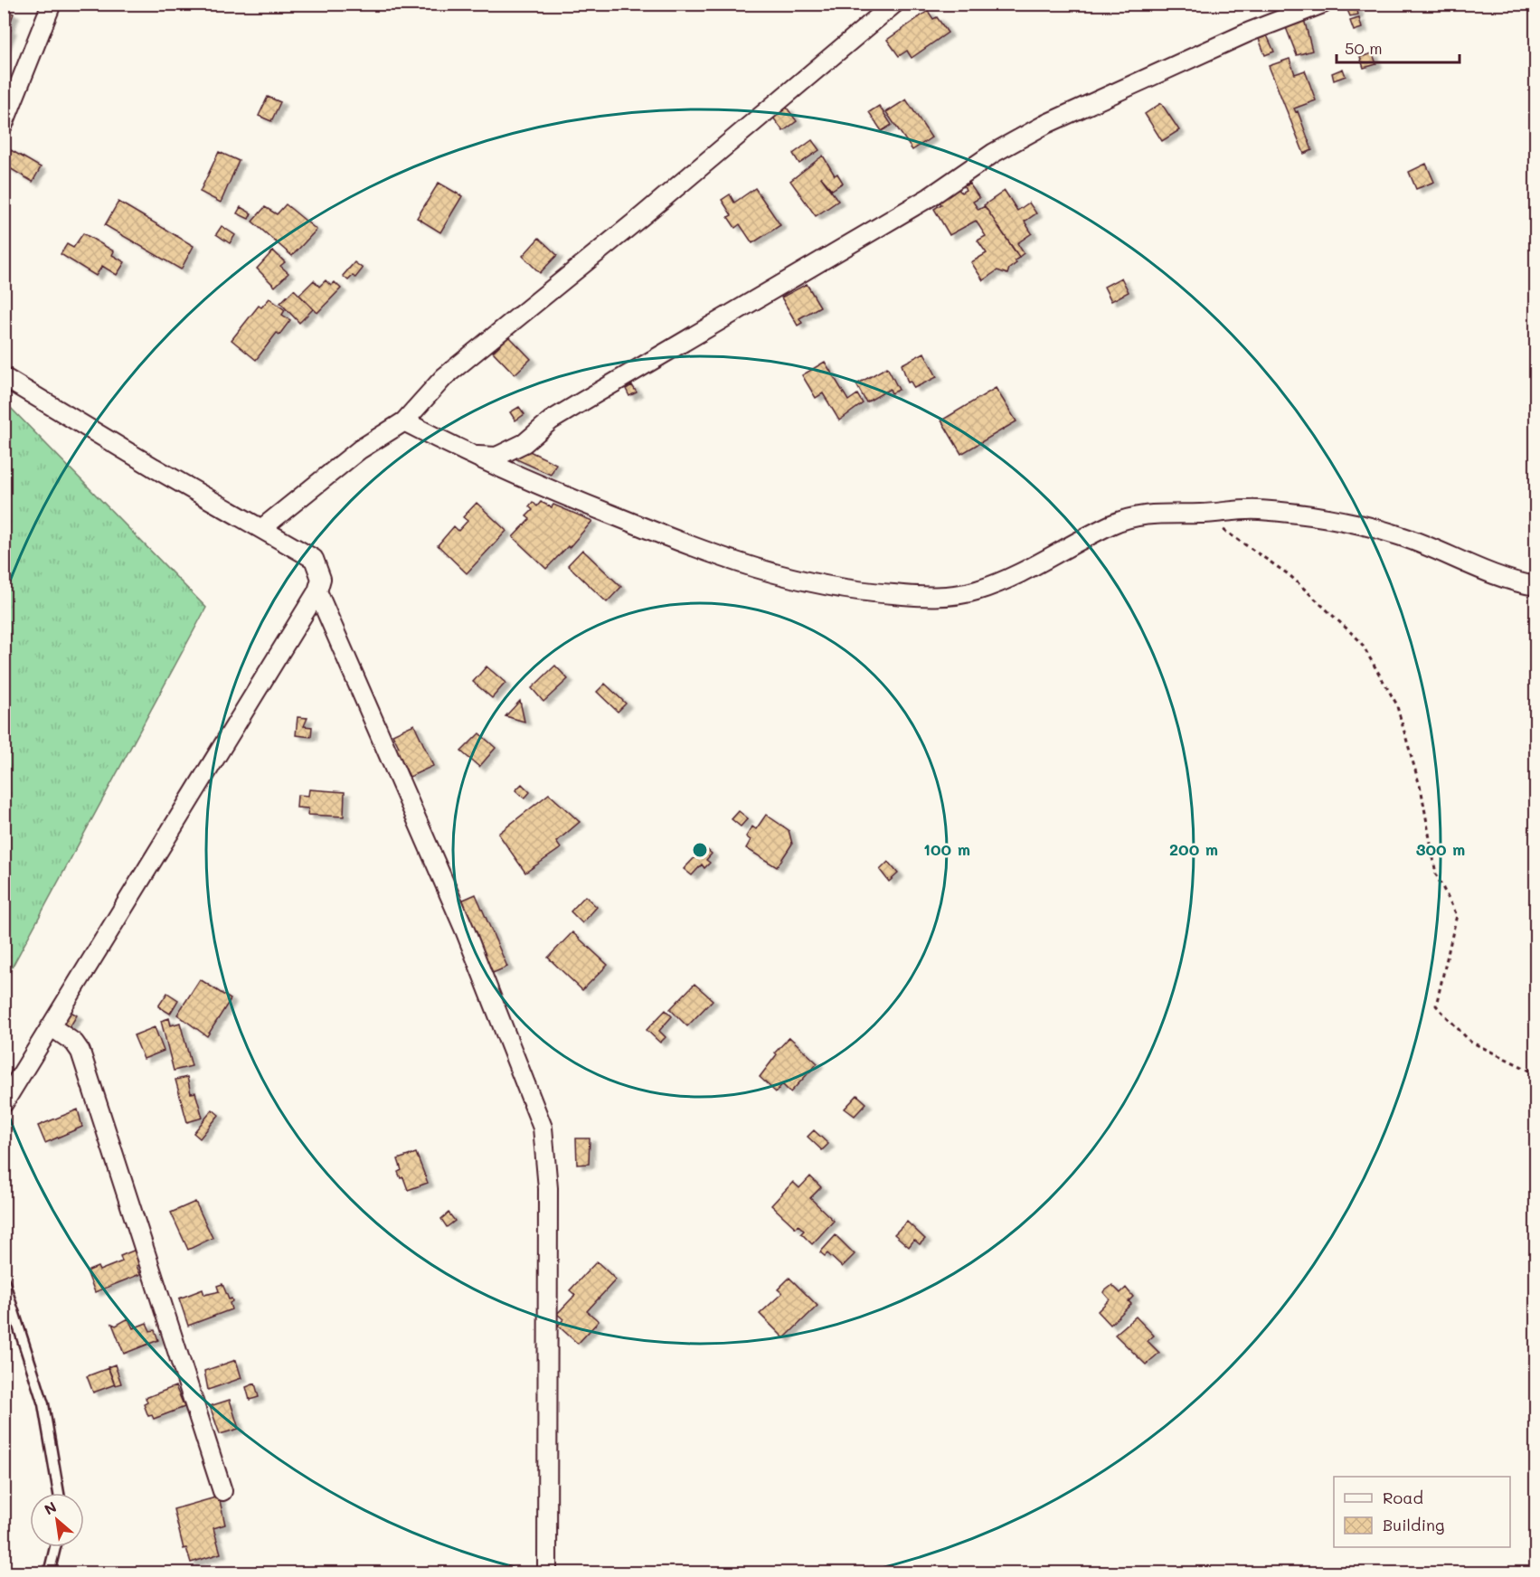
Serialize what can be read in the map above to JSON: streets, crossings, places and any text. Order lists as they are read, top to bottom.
{
  "legend": ["Road", "Building"],
  "scale_bar": "50 m",
  "north": "top left",
  "rings": ["100 m", "200 m", "300 m"]
}
